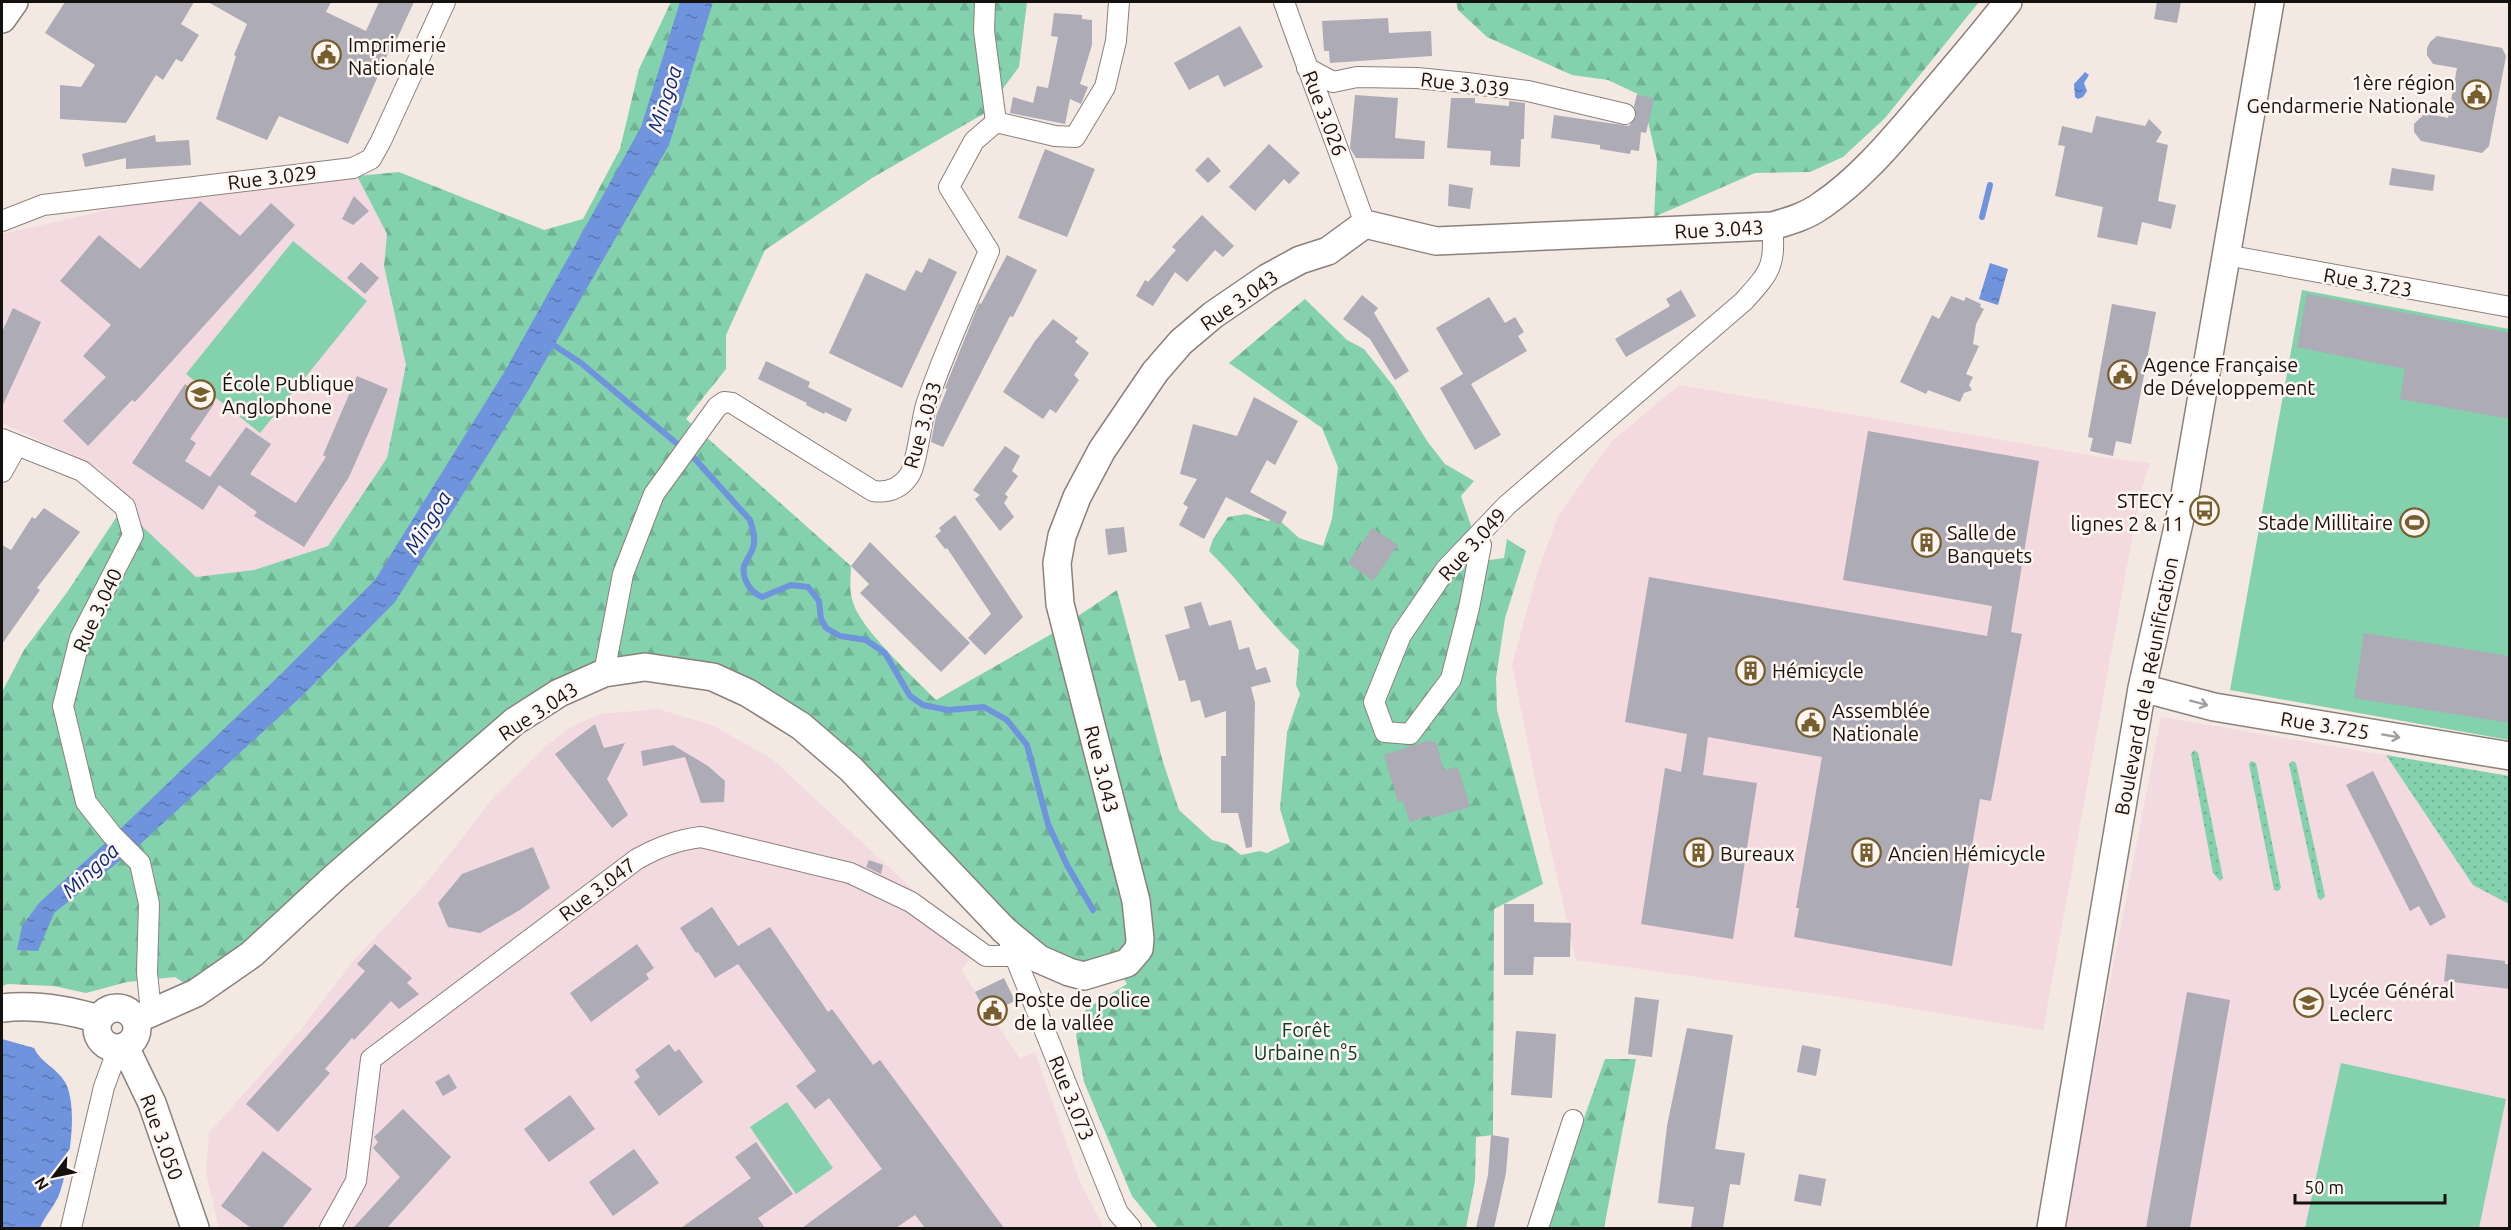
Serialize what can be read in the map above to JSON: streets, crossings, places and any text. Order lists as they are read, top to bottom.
{
  "streets": {
    "street": [
      "Rue 3.039",
      "Rue 3.026",
      "Rue 3.029",
      "Rue 3.043",
      "Rue 3.723",
      "Rue 3.033",
      "Rue 3.049",
      "Rue 3.040",
      "Boulevard de la Réunification",
      "Rue 3.725",
      "Rue 3.047",
      "Rue 3.073",
      "Rue 3.050"
    ]
  },
  "crossings": [
    ["Rue 3.039", "Rue 3.026"],
    ["Rue 3.026", "Rue 3.043"],
    ["Rue 3.043", "Rue 3.033"],
    ["Rue 3.043", "Rue 3.049"],
    ["Rue 3.043", "Rue 3.040"],
    ["Rue 3.043", "Rue 3.073"],
    ["Rue 3.043", "Rue 3.050"],
    ["Rue 3.723", "Boulevard de la Réunification"],
    ["Rue 3.040", "Rue 3.050"],
    ["Boulevard de la Réunification", "Rue 3.725"],
    ["Rue 3.047", "Rue 3.073"]
  ],
  "one_way": ["Rue 3.725"],
  "water": ["Mingoa"],
  "parks": ["Forêt Urbaine n°5"],
  "places": {
    "public building": [
      "Imprimerie Nationale",
      "1ère région Gendarmerie Nationale",
      "Agence Française de Développement",
      "Assemblée Nationale",
      "Poste de police de la vallée"
    ],
    "school or university": ["École Publique Anglophone", "Lycée Général Leclerc"],
    "bus stop": ["STECY - lignes 2 & 11"],
    "sports": ["Stade Millitaire"],
    "building": [
      "Salle de Banquets",
      "Hémicycle",
      "Bureaux",
      "Ancien Hémicycle"
    ]
  },
  "scale_bar": "50 m",
  "north": "bottom left"
}
